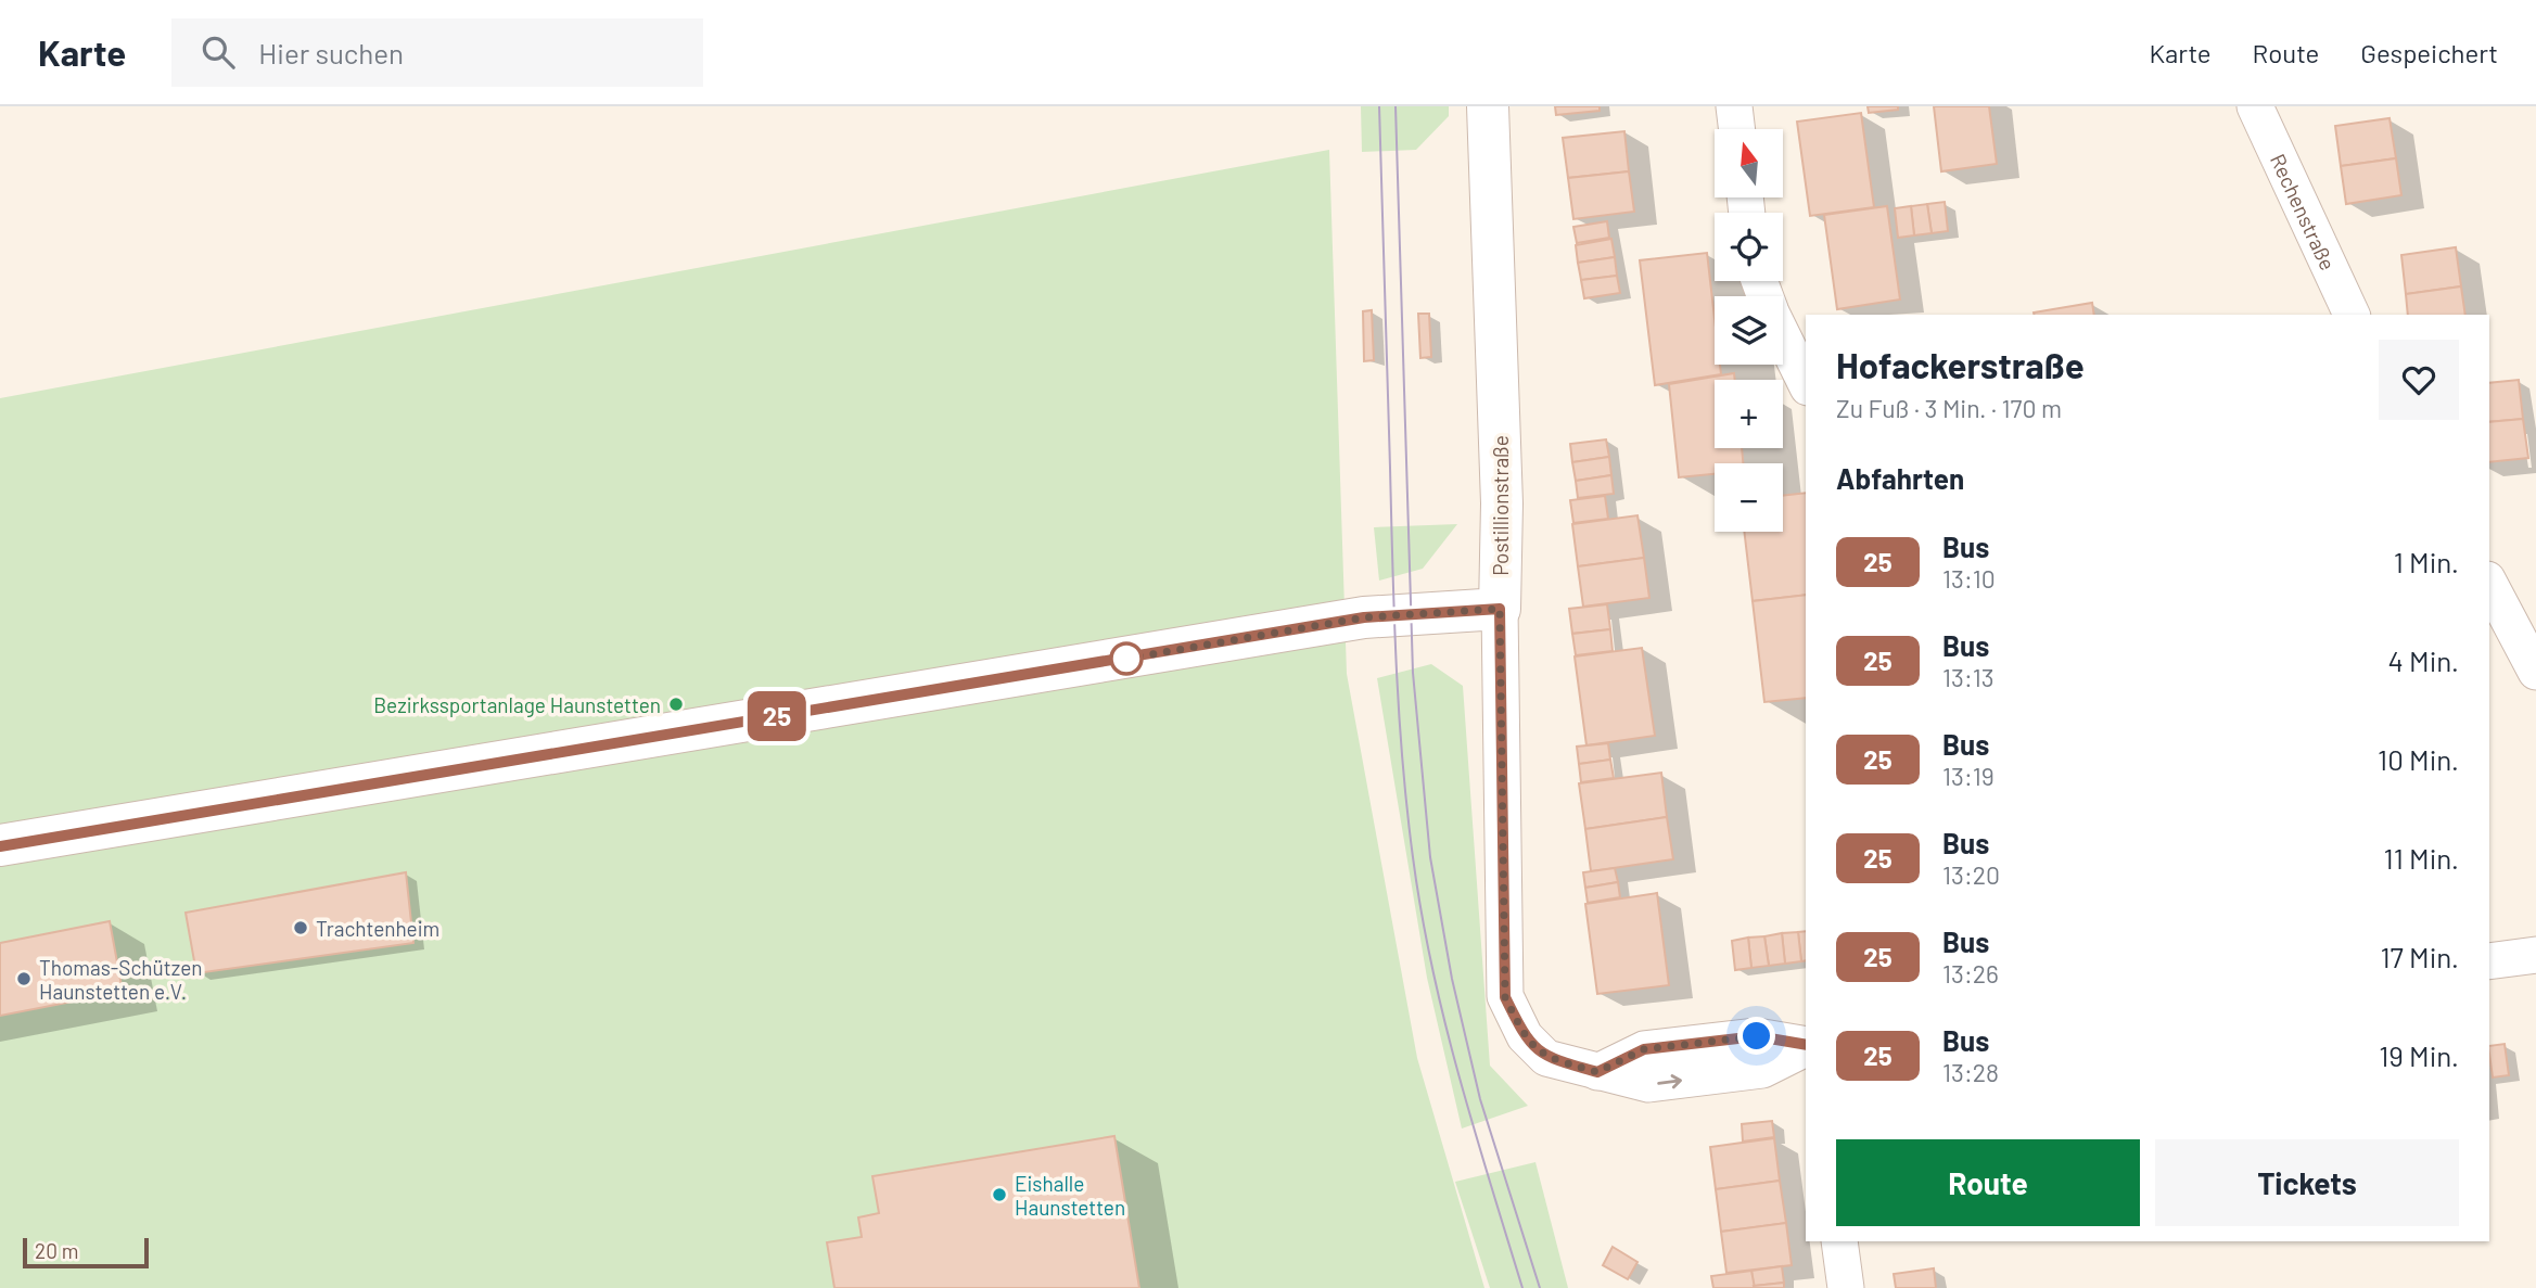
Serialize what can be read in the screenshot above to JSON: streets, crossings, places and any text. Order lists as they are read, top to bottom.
{
  "streets": {
    "street": ["Rechenstraße", "Postillionstraße"]
  },
  "places": [
    "Bezirkssportanlage Haunstetten",
    "Trachtenheim",
    "Thomas-Schützen Haunstetten e.V.",
    "Eishalle Haunstetten"
  ],
  "lines": ["bus line 25"],
  "scale_bar": "20 m",
  "north": "top",
  "page": {
    "header": "Karte",
    "search": "Hier suchen",
    "nav": ["Karte", "Route", "Gespeichert"],
    "on_map": "25",
    "map_buttons": ["+", "−"],
    "heading": [
      ["Hofackerstraße", "Zu Fuß · 3 Min. · 170 m"],
      "Abfahrten"
    ],
    "list": [
      {
        "mark": "25",
        "name": "Bus",
        "note": "13:10",
        "value": "1 Min."
      },
      {
        "mark": "25",
        "name": "Bus",
        "note": "13:13",
        "value": "4 Min."
      },
      {
        "mark": "25",
        "name": "Bus",
        "note": "13:19",
        "value": "10 Min."
      },
      {
        "mark": "25",
        "name": "Bus",
        "note": "13:20",
        "value": "11 Min."
      },
      {
        "mark": "25",
        "name": "Bus",
        "note": "13:26",
        "value": "17 Min."
      },
      {
        "mark": "25",
        "name": "Bus",
        "note": "13:28",
        "value": "19 Min."
      }
    ],
    "buttons": ["Route", "Tickets"],
    "scale": "20 m"
  }
}
